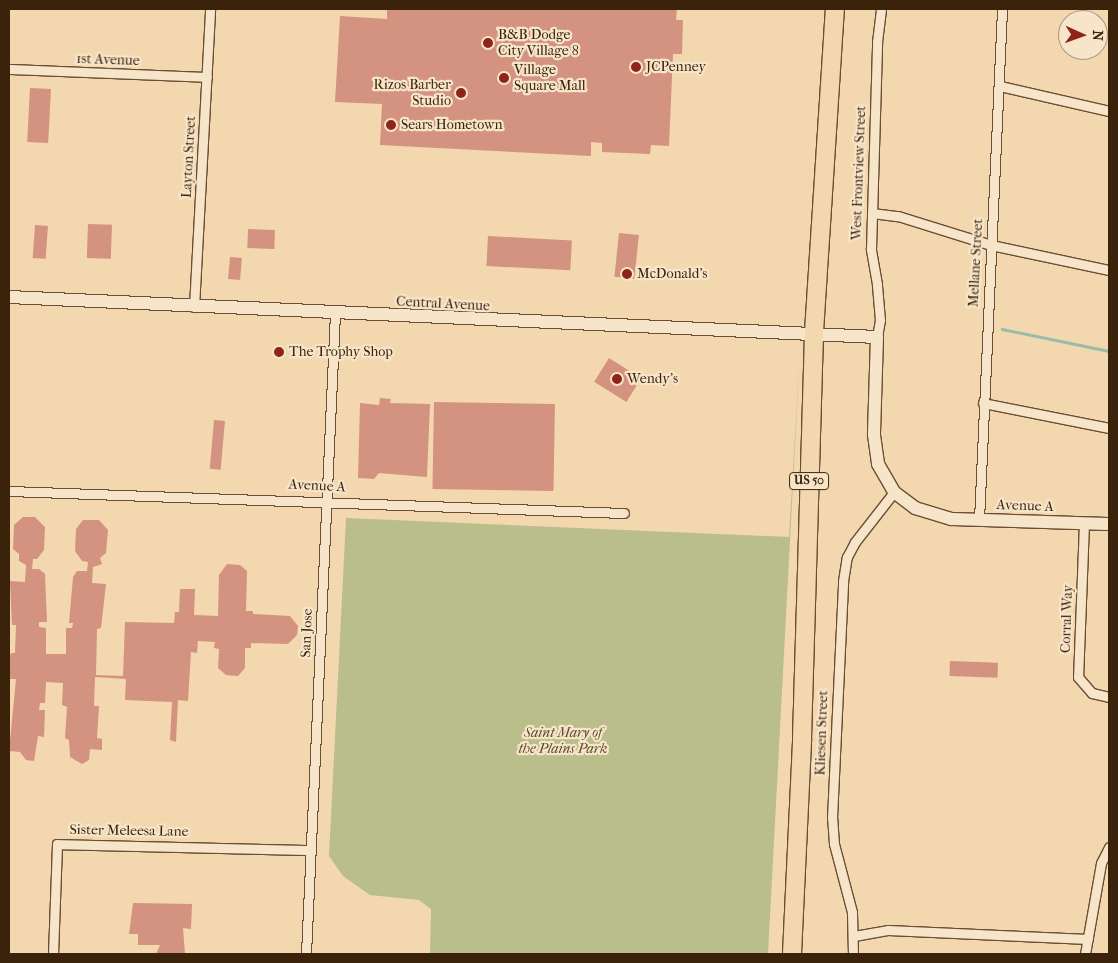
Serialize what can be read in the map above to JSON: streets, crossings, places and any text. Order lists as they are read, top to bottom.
{
  "streets": {
    "highway": ["US 50"],
    "street": [
      "1st Avenue",
      "Layton Street",
      "West Frontview Street",
      "Mellane Street",
      "Central Avenue",
      "Avenue A",
      "Corral Way",
      "San Jose",
      "Kliesen Street",
      "Sister Meleesa Lane"
    ]
  },
  "crossings": [
    ["1st Avenue", "Layton Street"],
    ["Layton Street", "Central Avenue"],
    ["West Frontview Street", "Central Avenue"],
    ["Mellane Street", "Avenue A"],
    ["Central Avenue", "US 50"],
    ["Central Avenue", "San Jose"],
    ["Avenue A", "Corral Way"],
    ["Avenue A", "San Jose"],
    ["Avenue A", "Kliesen Street"],
    ["San Jose", "Sister Meleesa Lane"]
  ],
  "parks": ["Saint Mary of the Plains Park"],
  "places": [
    "B&B Dodge City Village 8",
    "JCPenney",
    "Village Square Mall",
    "Rizos Barber Studio",
    "Sears Hometown",
    "McDonald's",
    "The Trophy Shop",
    "Wendy's"
  ],
  "north": "right"
}
